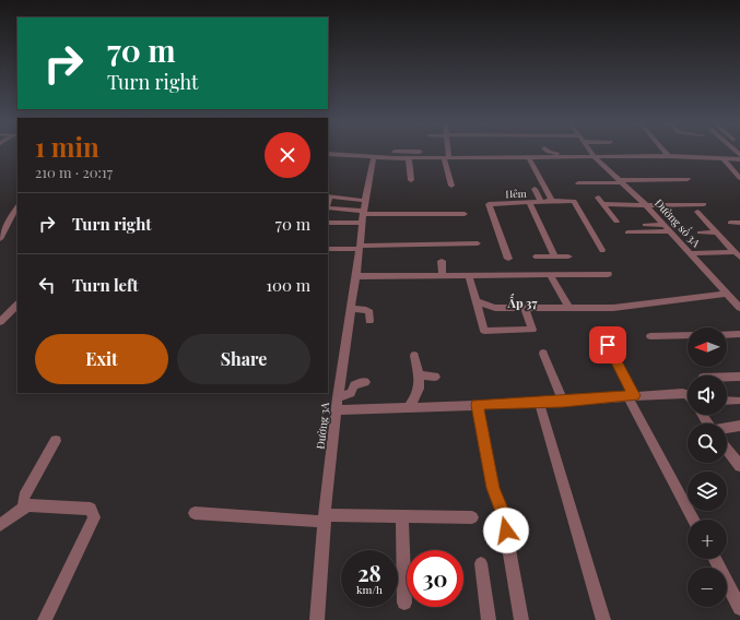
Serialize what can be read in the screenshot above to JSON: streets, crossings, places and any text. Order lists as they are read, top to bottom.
{
  "streets": {
    "street": ["Hẻm", "Đường số 3A", "Đường 3A"]
  },
  "districts": ["Ấp 37"],
  "north": "left",
  "page": {
    "turn": ["70 m", "Turn right"],
    "heading": ["1 min", "210 m · 20:17"],
    "list": [
      {
        "name": "Turn right",
        "value": "70 m"
      },
      {
        "name": "Turn left",
        "value": "100 m"
      }
    ],
    "buttons": ["Exit", "Share"],
    "map_buttons": ["+", "−"],
    "speed": "28 km/h",
    "limit": "30"
  }
}
